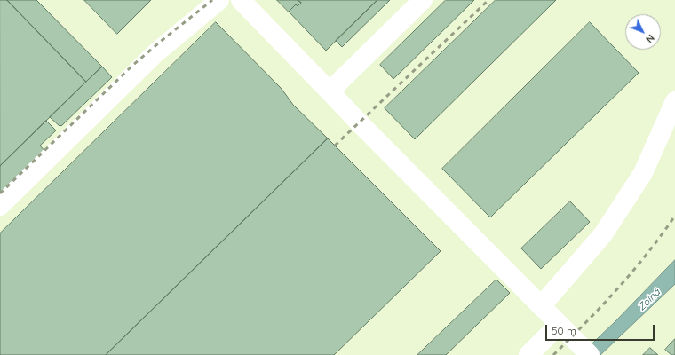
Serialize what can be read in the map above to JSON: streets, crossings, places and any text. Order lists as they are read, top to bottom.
{
  "water": ["Zolná"],
  "scale_bar": "50 m",
  "north": "bottom right"
}
